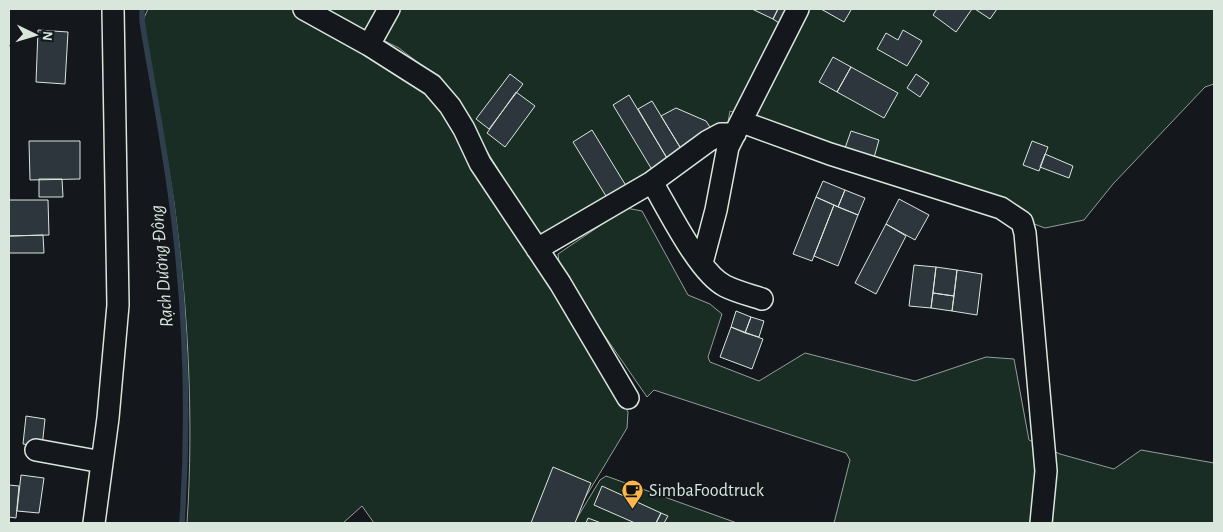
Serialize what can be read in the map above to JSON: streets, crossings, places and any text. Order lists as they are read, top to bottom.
{
  "water": ["Rạch Dương Đông"],
  "places": {
    "cafe": ["SimbaFoodtruck"]
  },
  "north": "right"
}
